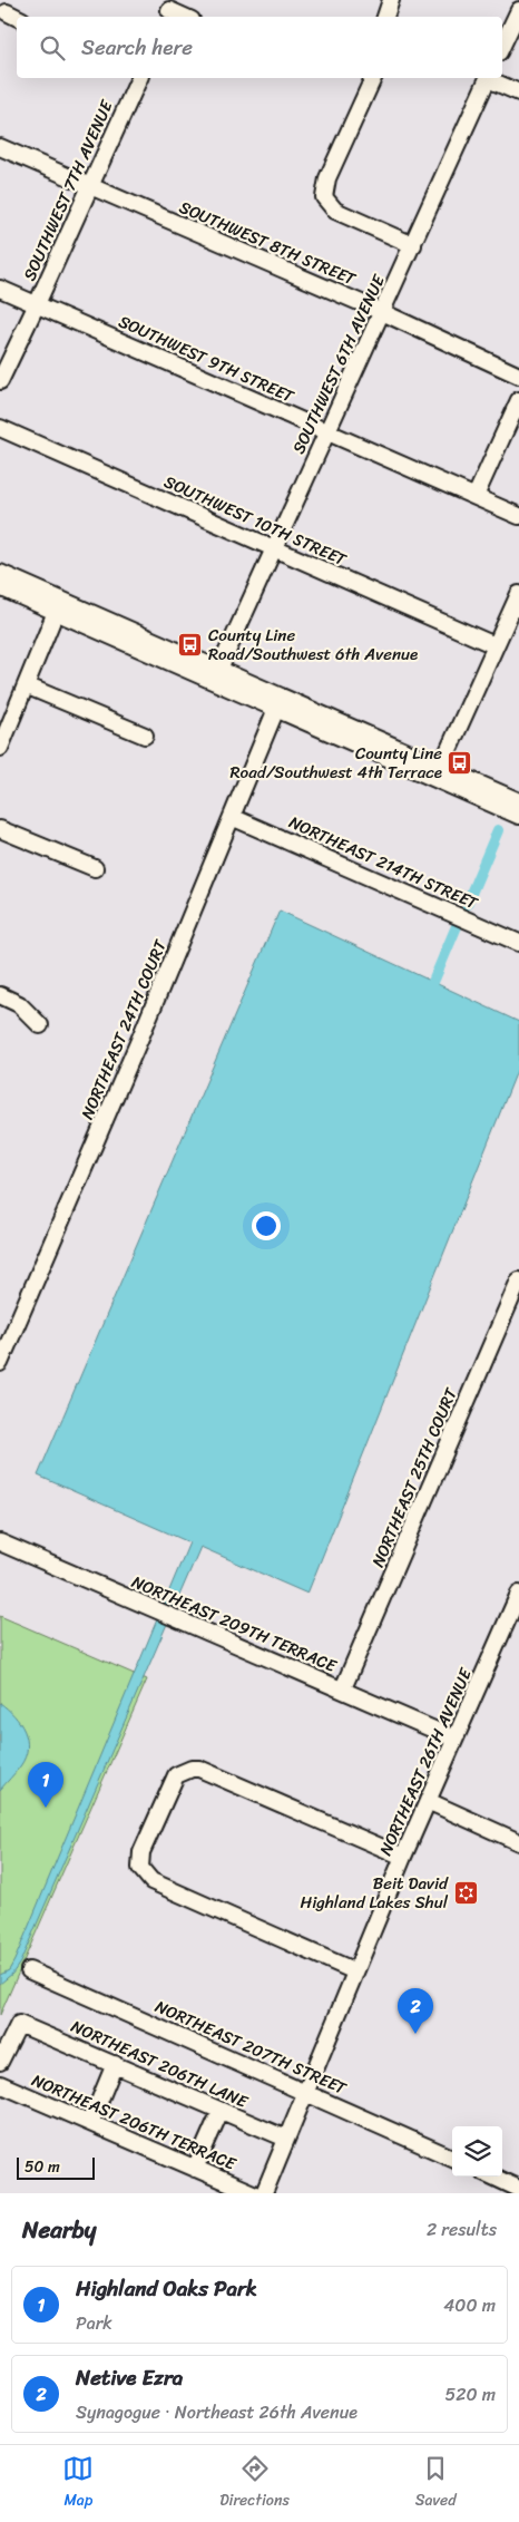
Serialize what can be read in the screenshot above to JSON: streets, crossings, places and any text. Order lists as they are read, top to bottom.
{
  "streets": {
    "street": [
      "SOUTHWEST 7TH AVENUE",
      "SOUTHWEST 8TH STREET",
      "SOUTHWEST 9TH STREET",
      "SOUTHWEST 6TH AVENUE",
      "SOUTHWEST 10TH STREET",
      "NORTHEAST 214TH STREET",
      "NORTHEAST 24TH COURT",
      "NORTHEAST 25TH COURT",
      "NORTHEAST 209TH TERRACE",
      "NORTHEAST 26TH AVENUE",
      "NORTHEAST 207TH STREET",
      "NORTHEAST 206TH LANE",
      "NORTHEAST 206TH TERRACE"
    ]
  },
  "crossings": [
    ["SOUTHWEST 7TH AVENUE", "SOUTHWEST 8TH STREET"],
    ["SOUTHWEST 7TH AVENUE", "SOUTHWEST 9TH STREET"],
    ["SOUTHWEST 8TH STREET", "SOUTHWEST 6TH AVENUE"],
    ["SOUTHWEST 9TH STREET", "SOUTHWEST 6TH AVENUE"],
    ["SOUTHWEST 6TH AVENUE", "SOUTHWEST 10TH STREET"],
    ["NORTHEAST 214TH STREET", "NORTHEAST 24TH COURT"],
    ["NORTHEAST 25TH COURT", "NORTHEAST 209TH TERRACE"],
    ["NORTHEAST 209TH TERRACE", "NORTHEAST 26TH AVENUE"],
    ["NORTHEAST 26TH AVENUE", "NORTHEAST 207TH STREET"],
    ["NORTHEAST 26TH AVENUE", "NORTHEAST 206TH LANE"]
  ],
  "places": {
    "bus stop": ["County Line Road/Southwest 6th Avenue", "County Line Road/Southwest 4th Terrace"],
    "synagogue": ["Beit David Highland Lakes Shul"]
  },
  "scale_bar": "50 m",
  "page": {
    "search": "Search here",
    "pins": ["1", "2"],
    "scale": "50 m",
    "heading": ["Nearby", "2 results"],
    "list": [
      {
        "mark": "1",
        "name": "Highland Oaks Park",
        "note": "Park",
        "value": "400 m"
      },
      {
        "mark": "2",
        "name": "Netive Ezra",
        "note": "Synagogue · Northeast 26th Avenue",
        "value": "520 m"
      }
    ],
    "nav": ["Map", "Directions", "Saved"]
  }
}
